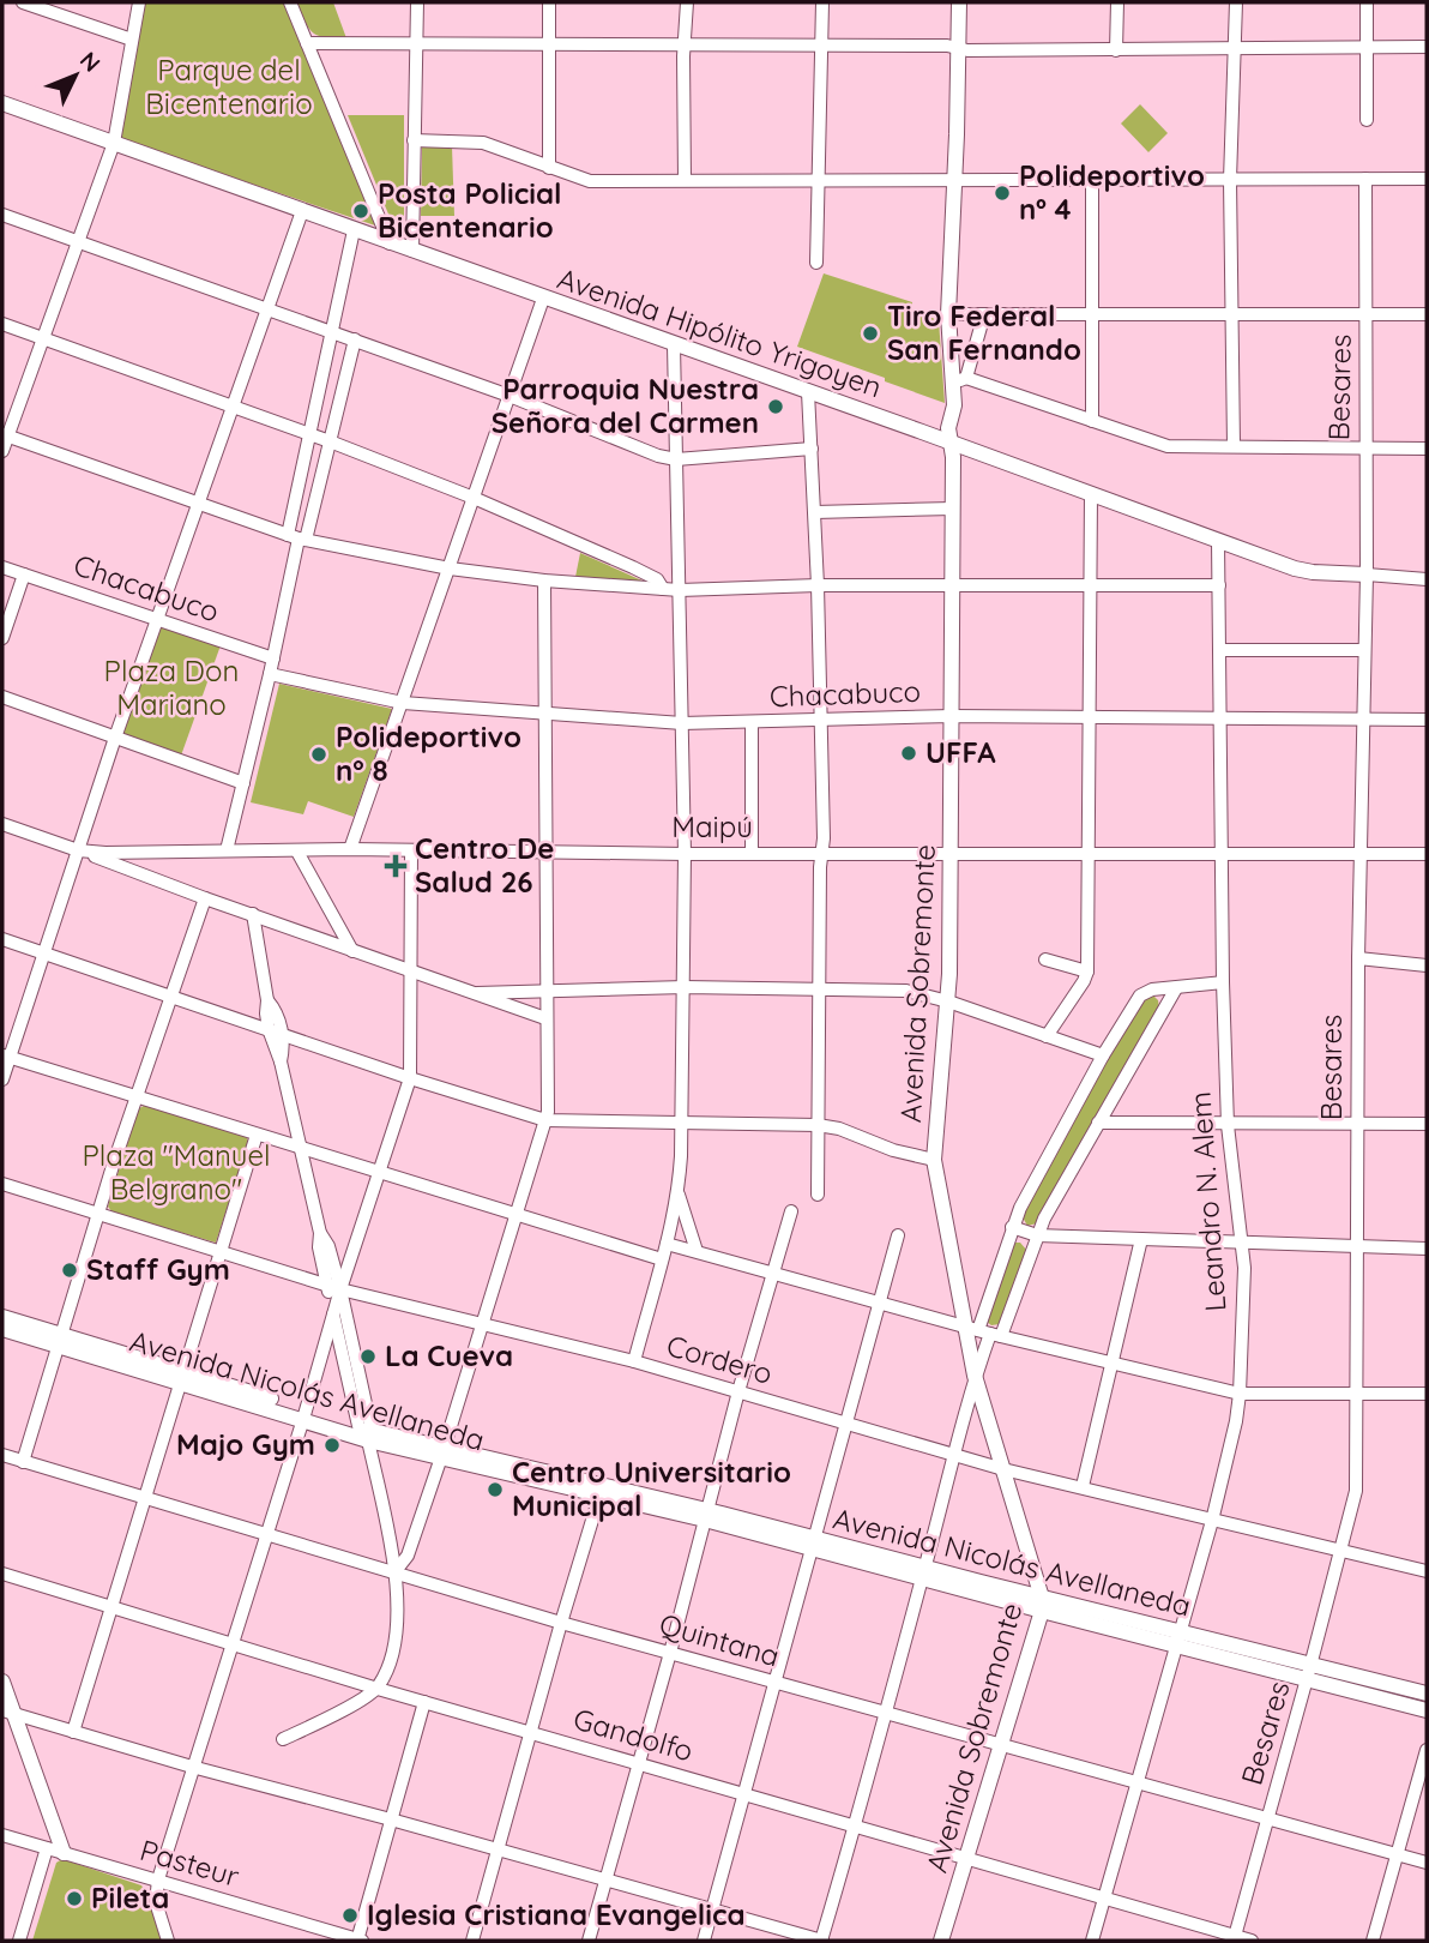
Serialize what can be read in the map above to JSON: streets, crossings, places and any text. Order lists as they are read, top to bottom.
{
  "streets": {
    "main road": ["Avenida Hipólito Yrigoyen", "Avenida Sobremonte", "Avenida Nicolás Avellaneda"],
    "street": [
      "Besares",
      "Chacabuco",
      "Maipú",
      "Leandro N. Alem",
      "Cordero",
      "Quintana",
      "Gandolfo",
      "Pasteur"
    ]
  },
  "crossings": [
    ["Avenida Hipólito Yrigoyen", "Besares"],
    ["Avenida Hipólito Yrigoyen", "Avenida Sobremonte"],
    ["Avenida Hipólito Yrigoyen", "Leandro N. Alem"],
    ["Besares", "Chacabuco"],
    ["Besares", "Maipú"],
    ["Besares", "Cordero"],
    ["Besares", "Avenida Nicolás Avellaneda"],
    ["Besares", "Quintana"],
    ["Besares", "Gandolfo"],
    ["Chacabuco", "Avenida Sobremonte"],
    ["Chacabuco", "Leandro N. Alem"],
    ["Maipú", "Avenida Sobremonte"],
    ["Maipú", "Leandro N. Alem"],
    ["Avenida Sobremonte", "Cordero"],
    ["Avenida Sobremonte", "Avenida Nicolás Avellaneda"],
    ["Avenida Sobremonte", "Quintana"],
    ["Avenida Sobremonte", "Gandolfo"],
    ["Leandro N. Alem", "Cordero"],
    ["Leandro N. Alem", "Avenida Nicolás Avellaneda"],
    ["Leandro N. Alem", "Quintana"],
    ["Leandro N. Alem", "Gandolfo"]
  ],
  "parks": ["Parque del Bicentenario", "Plaza Don Mariano", "Plaza \"Manuel Belgrano\""],
  "places": {
    "other": [
      "Polideportivo nº 4",
      "Posta Policial Bicentenario",
      "Tiro Federal San Fernando",
      "Parroquia Nuestra Señora del Carmen",
      "UFFA",
      "Polideportivo n° 8",
      "Staff Gym",
      "La Cueva",
      "Majo Gym",
      "Centro Universitario Municipal",
      "Pileta",
      "Iglesia Cristiana Evangelica"
    ],
    "health": ["Centro De Salud 26"]
  },
  "north": "top right"
}
